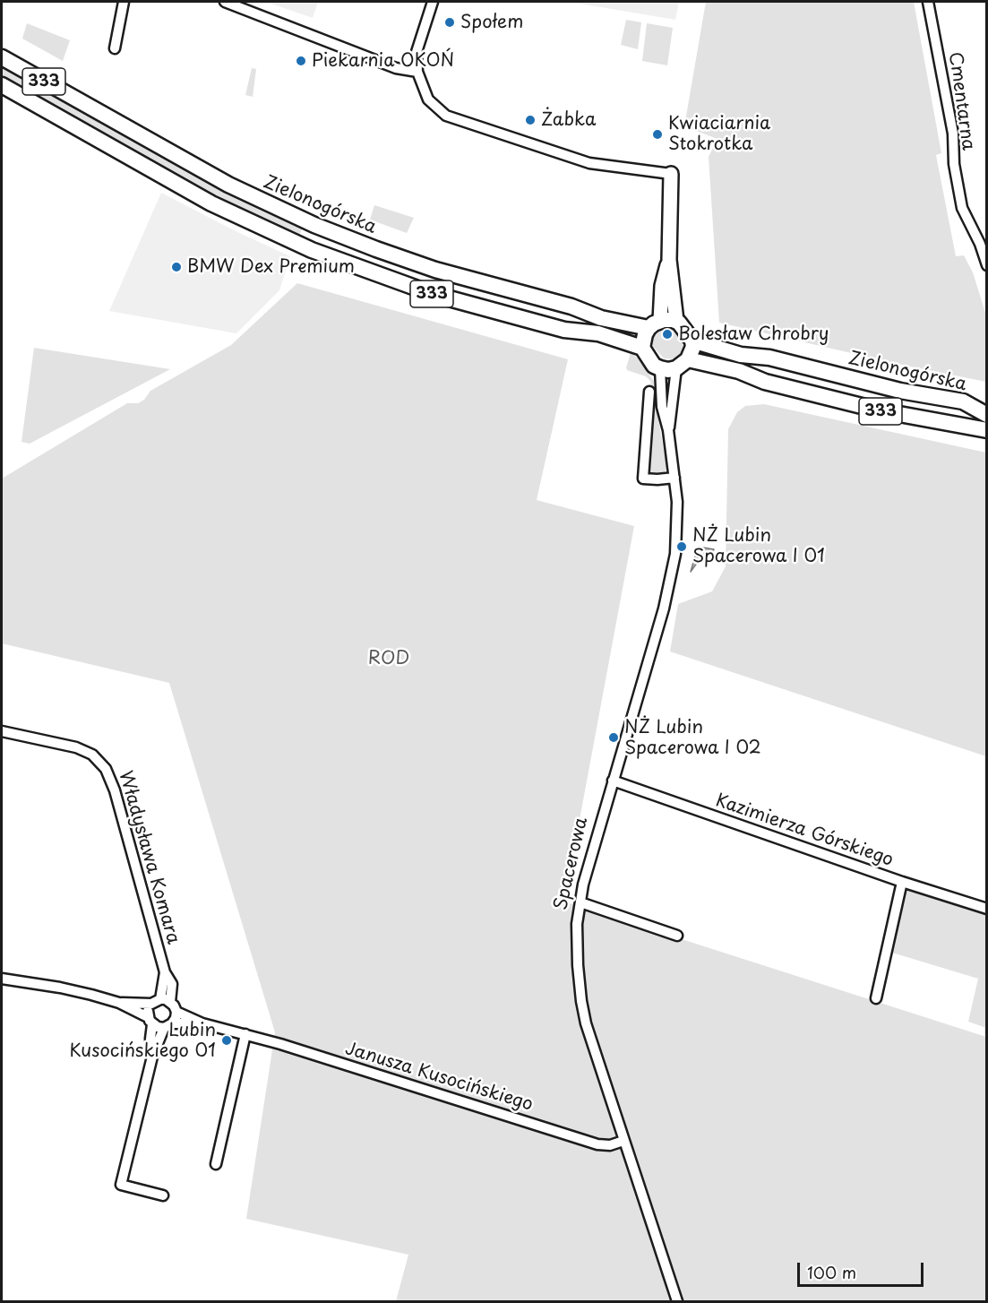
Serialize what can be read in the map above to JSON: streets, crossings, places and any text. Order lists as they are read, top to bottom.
{
  "streets": {
    "main road": ["333", "Zielonogórska"],
    "street": [
      "Cmentarna",
      "Kazimierza Górskiego",
      "Władysława Komara",
      "Spacerowa",
      "Janusza Kusocińskiego"
    ]
  },
  "crossings": [
    ["333", "Zielonogórska"],
    ["333", "Spacerowa"],
    ["Zielonogórska", "Spacerowa"],
    ["Kazimierza Górskiego", "Spacerowa"],
    ["Spacerowa", "Janusza Kusocińskiego"]
  ],
  "parks": ["ROD"],
  "places": [
    "Społem",
    "Piekarnia OKOŃ",
    "Żabka",
    "Kwiaciarnia Stokrotka",
    "BMW Dex Premium",
    "Bolesław Chrobry",
    "NŻ Lubin Spacerowa I 01",
    "NŻ Lubin Spacerowa I 02",
    "Lubin Kusocińskiego 01"
  ],
  "scale_bar": "100 m"
}
